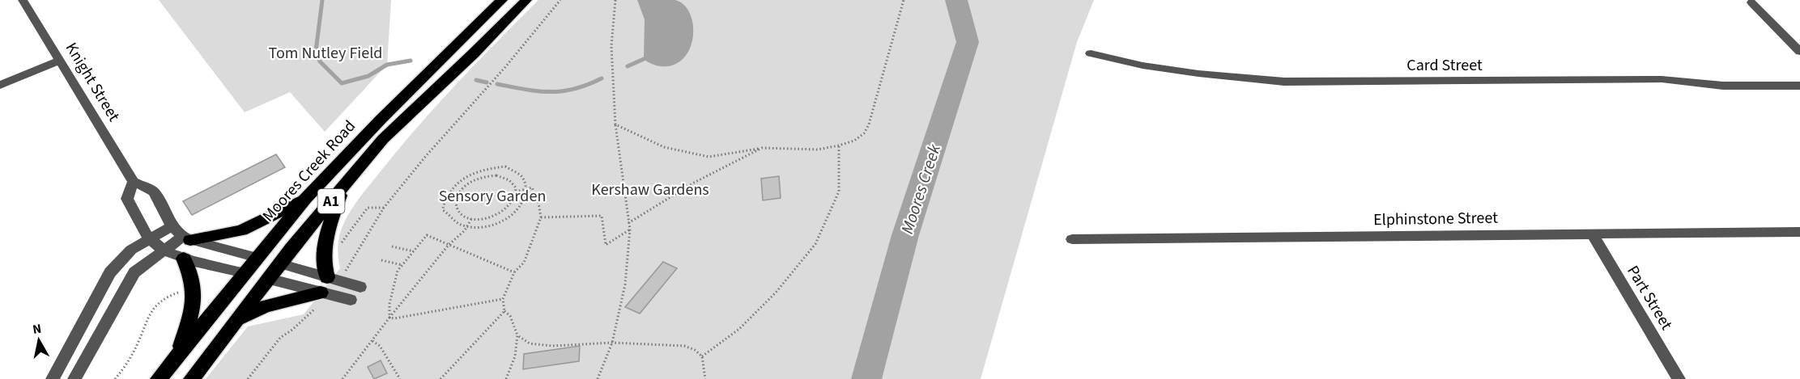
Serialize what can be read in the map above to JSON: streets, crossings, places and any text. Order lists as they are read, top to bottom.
{
  "streets": {
    "highway": ["Moores Creek Road", "A1"],
    "street": [
      "Card Street",
      "Knight Street",
      "Elphinstone Street",
      "Part Street"
    ]
  },
  "crossings": [
    ["Elphinstone Street", "Part Street"]
  ],
  "water": ["Moores Creek"],
  "parks": ["Tom Nutley Field", "Kershaw Gardens", "Sensory Garden"],
  "north": "top"
}
